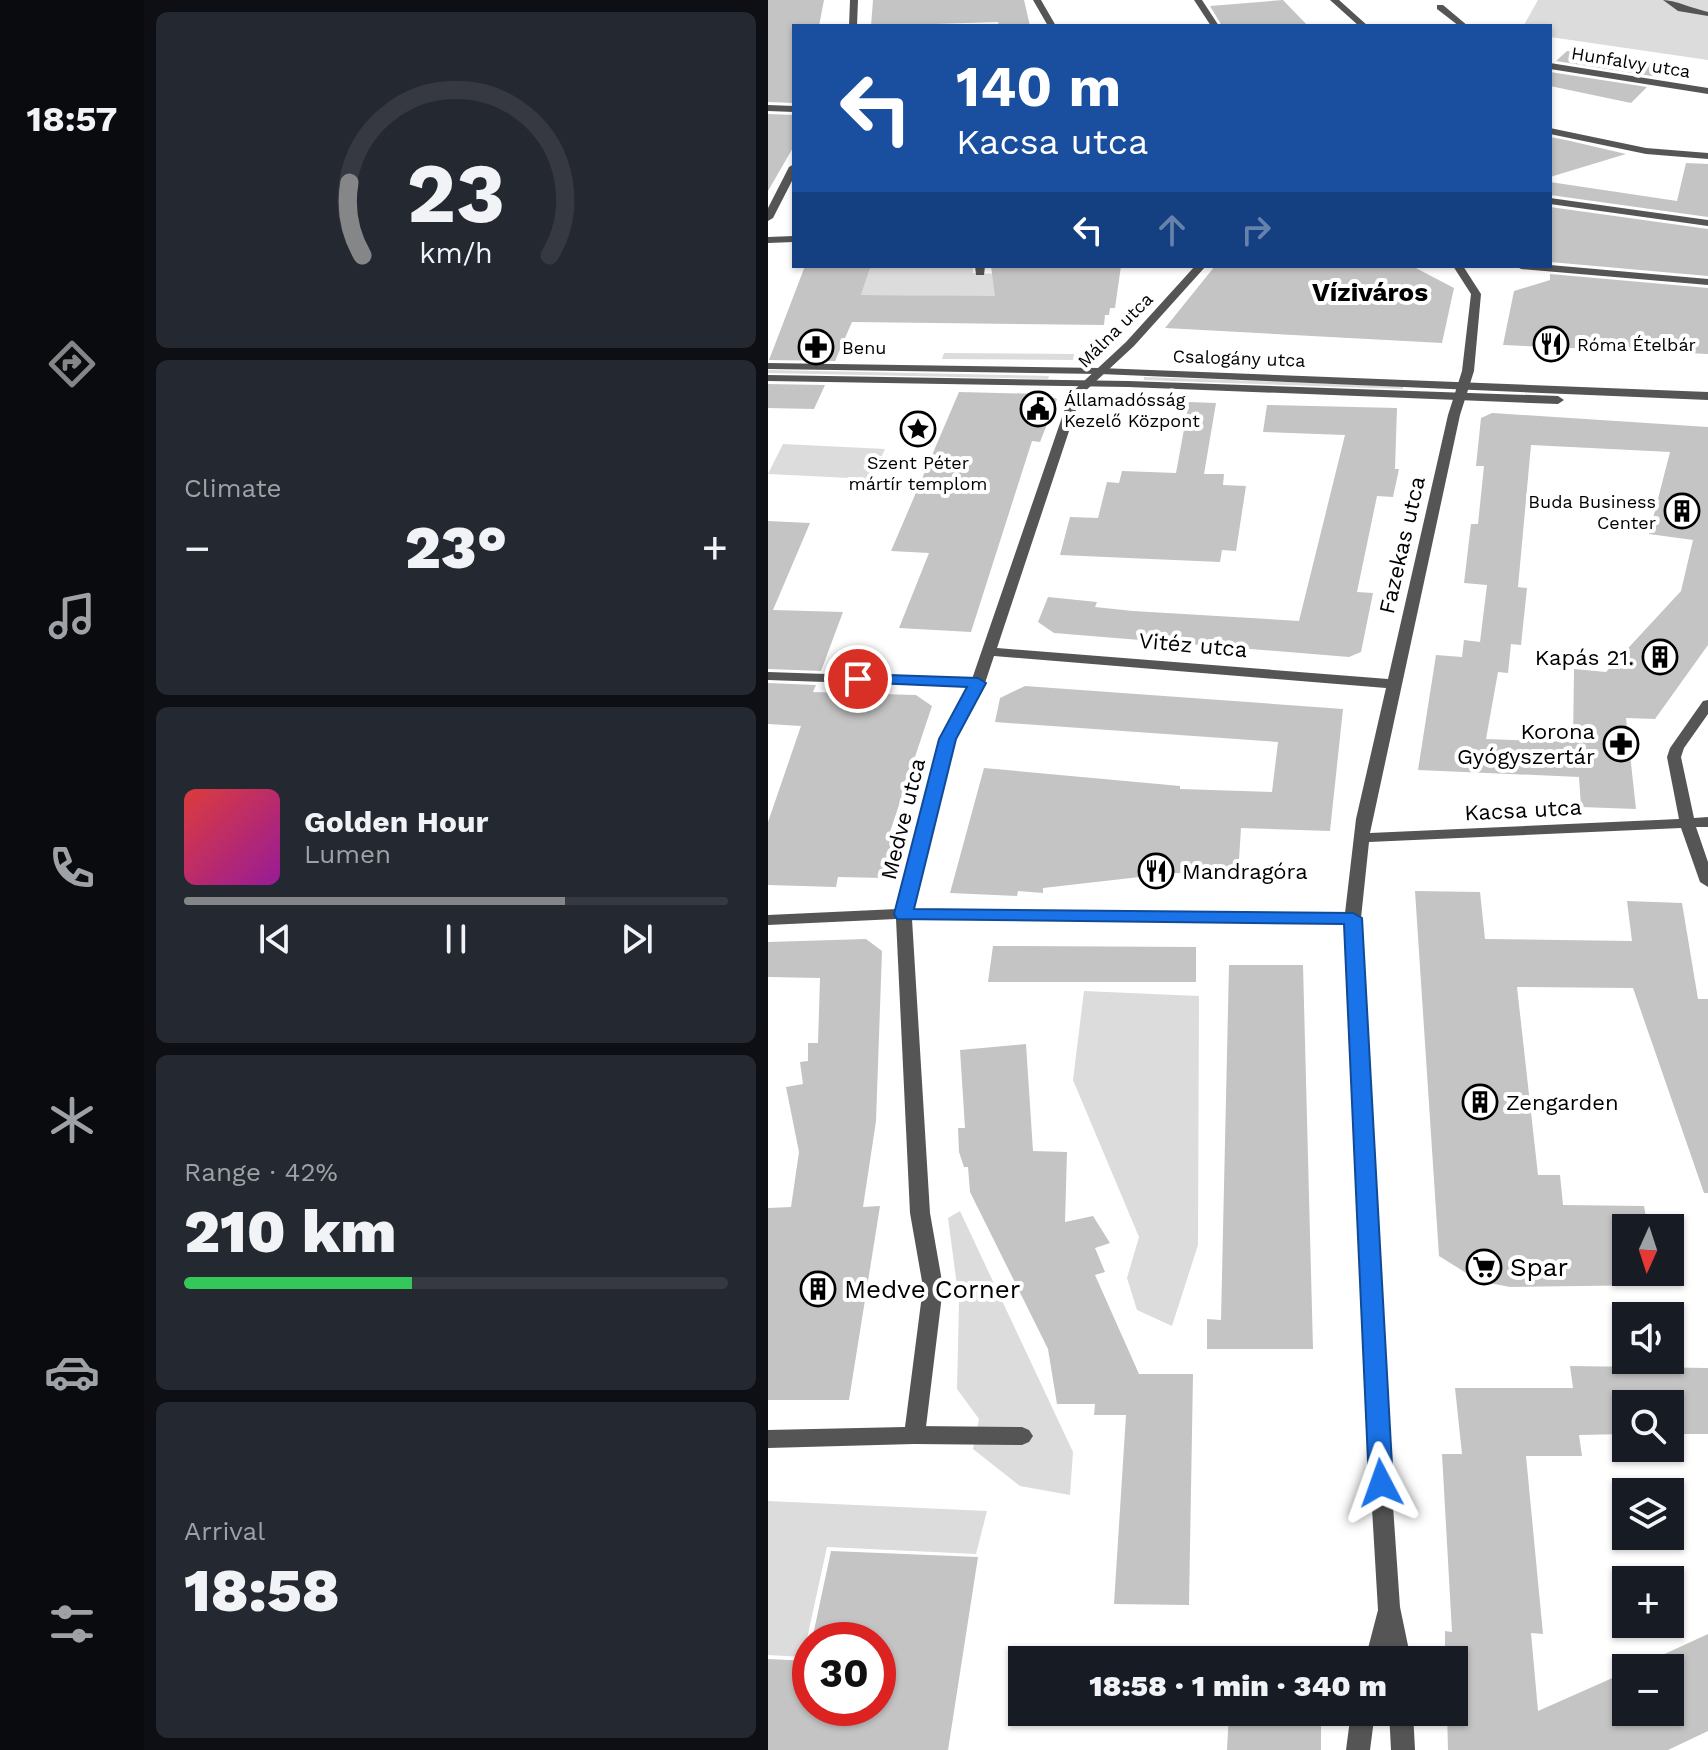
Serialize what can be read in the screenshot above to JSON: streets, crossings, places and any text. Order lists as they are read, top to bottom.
{
  "streets": {
    "street": [
      "Hunfalvy utca",
      "Málna utca",
      "Csalogány utca",
      "Fazekas utca",
      "Vitéz utca",
      "Kacsa utca",
      "Medve utca"
    ]
  },
  "crossings": [
    ["Málna utca", "Csalogány utca"],
    ["Málna utca", "Medve utca"],
    ["Csalogány utca", "Fazekas utca"],
    ["Csalogány utca", "Medve utca"],
    ["Fazekas utca", "Vitéz utca"],
    ["Fazekas utca", "Kacsa utca"],
    ["Vitéz utca", "Medve utca"]
  ],
  "districts": ["Víziváros"],
  "places": {
    "restaurant": ["Róma Ételbár", "Mandragóra"],
    "pharmacy": ["Benu", "Korona Gyógyszertár"],
    "public building": ["Államadósság Kezelő Központ"],
    "place": ["Szent Péter mártír templom"],
    "building": [
      "Buda Business Center",
      "Kapás 21.",
      "Zengarden",
      "Medve Corner"
    ],
    "supermarket": ["Spar"]
  },
  "north": "bottom",
  "page": {
    "tabs": "18:57",
    "turn": ["140 m", "Kacsa utca"],
    "tile": [
      "Climate",
      ["Range · 42%", "210 km"],
      ["Arrival", "18:58"]
    ],
    "heat": ["−", "23°", "+"],
    "song": ["Golden Hour", "Lumen"],
    "map_buttons": ["+", "−"],
    "limit": "30",
    "trip": "18:58 · 1 min · 340 m",
    "gauge": ["23", "km/h"]
  }
}
